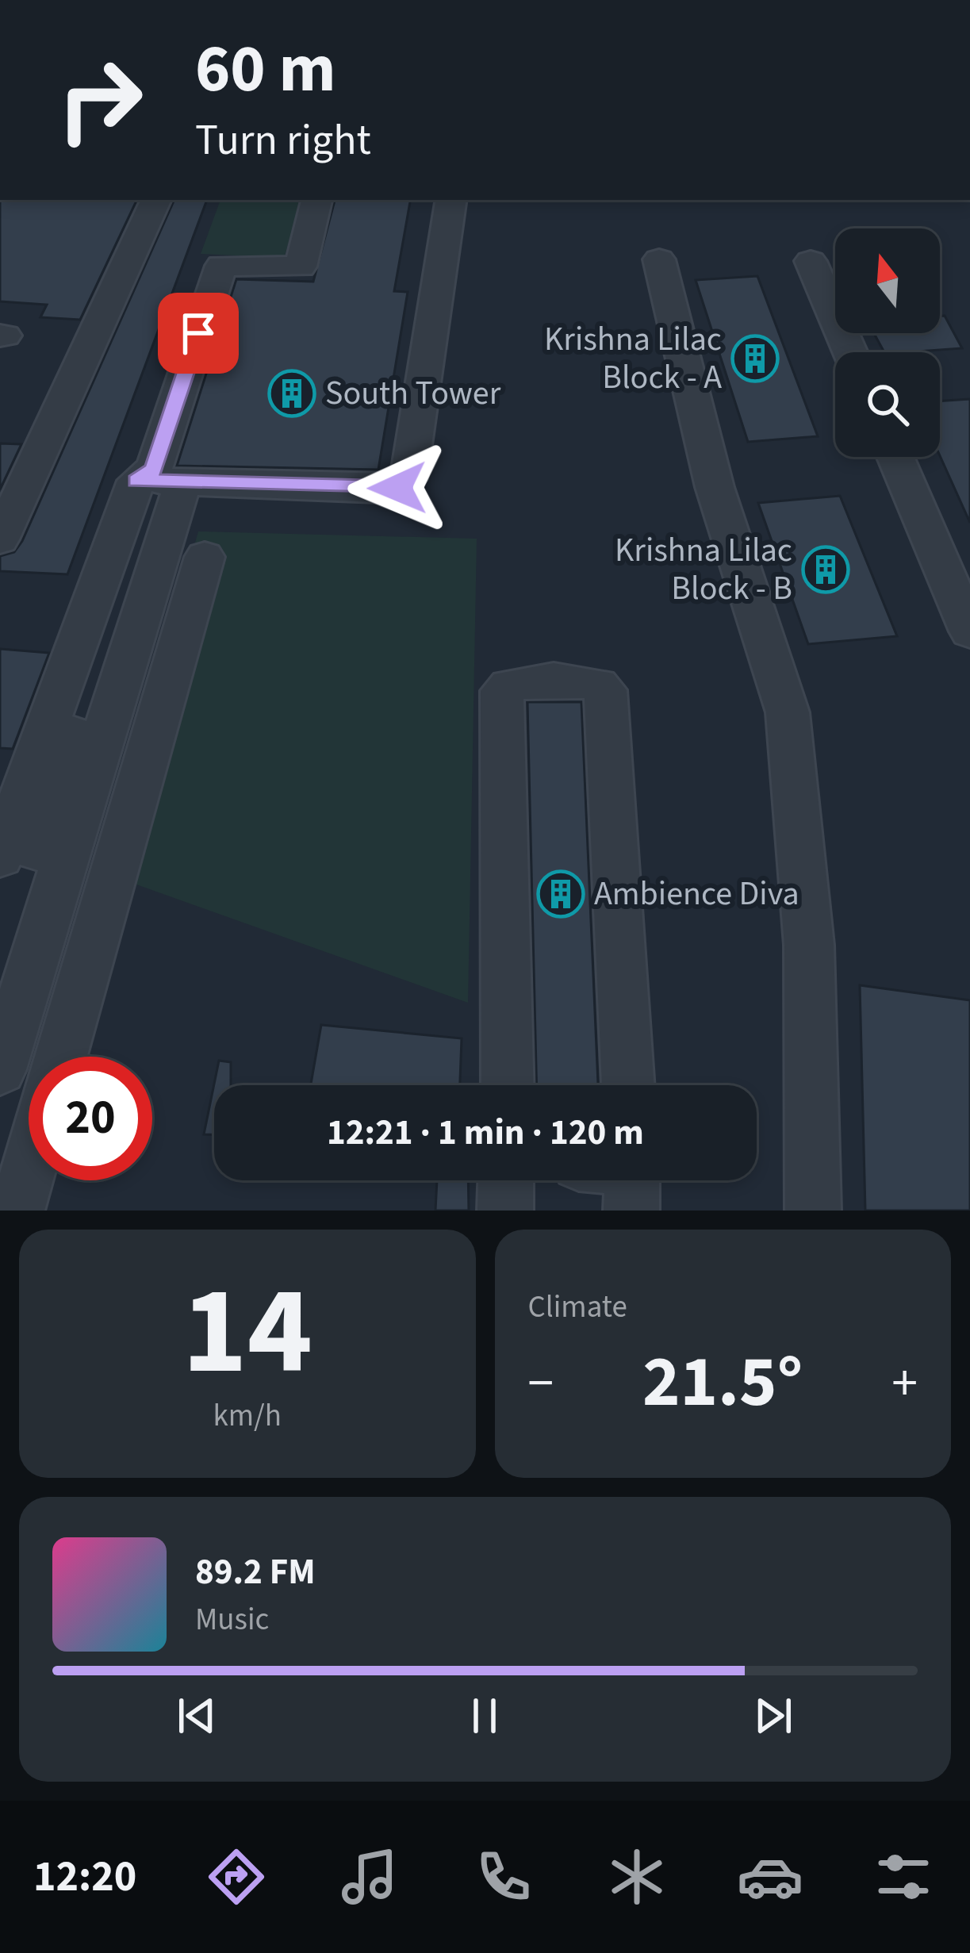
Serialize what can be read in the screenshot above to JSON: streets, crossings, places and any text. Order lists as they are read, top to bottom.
{
  "places": {
    "building": [
      "Krishna Lilac Block - A",
      "South Tower",
      "Krishna Lilac Block - B",
      "Ambience Diva"
    ]
  },
  "north": "top",
  "page": {
    "turn": ["60 m", "Turn right"],
    "limit": "20",
    "trip": "12:21 · 1 min · 120 m",
    "tile": [
      ["14", "km/h"],
      "Climate"
    ],
    "heat": ["−", "21.5°", "+"],
    "song": ["89.2 FM", "Music"],
    "tabs": "12:20"
  }
}
